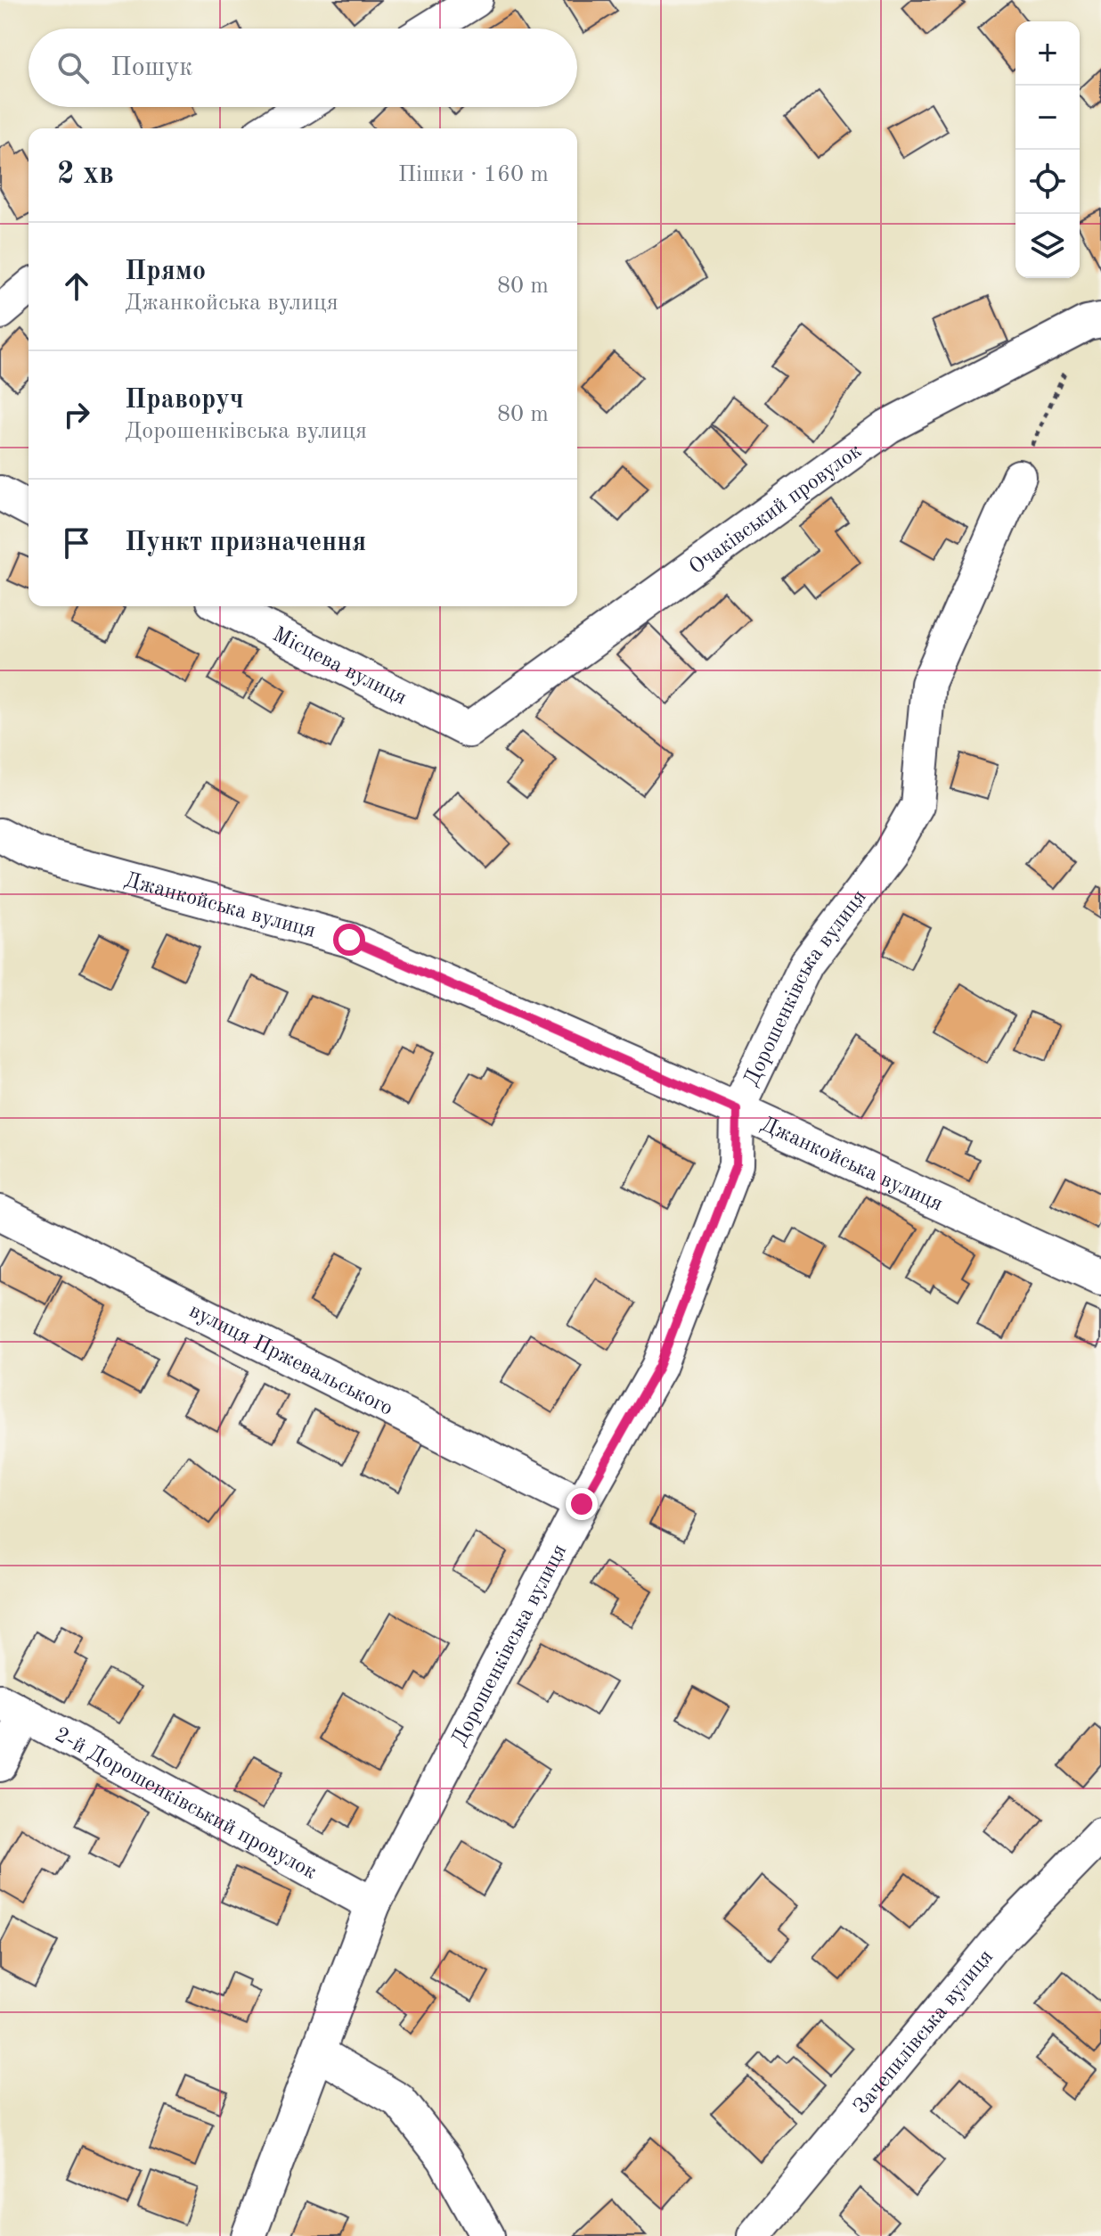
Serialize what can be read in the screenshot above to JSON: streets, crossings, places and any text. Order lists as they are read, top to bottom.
{
  "streets": {
    "street": [
      "Очаківський провулок",
      "Місцева вулиця",
      "Джанкойська вулиця",
      "Дорошенківська вулиця",
      "вулиця Пржевальського",
      "2-й Дорошенківський провулок",
      "Зачепилівська вулиця"
    ]
  },
  "crossings": [
    ["Очаківський провулок", "Місцева вулиця"],
    ["Джанкойська вулиця", "Дорошенківська вулиця"],
    ["Дорошенківська вулиця", "вулиця Пржевальського"],
    ["Дорошенківська вулиця", "2-й Дорошенківський провулок"]
  ],
  "page": {
    "map_buttons": ["+", "−"],
    "search": "Пошук",
    "heading": ["2 хв", "Пішки · 160 m"],
    "list": [
      ["Прямо", "Джанкойська вулиця", "80 m"],
      ["Праворуч", "Дорошенківська вулиця", "80 m"],
      "Пункт призначення"
    ]
  }
}
